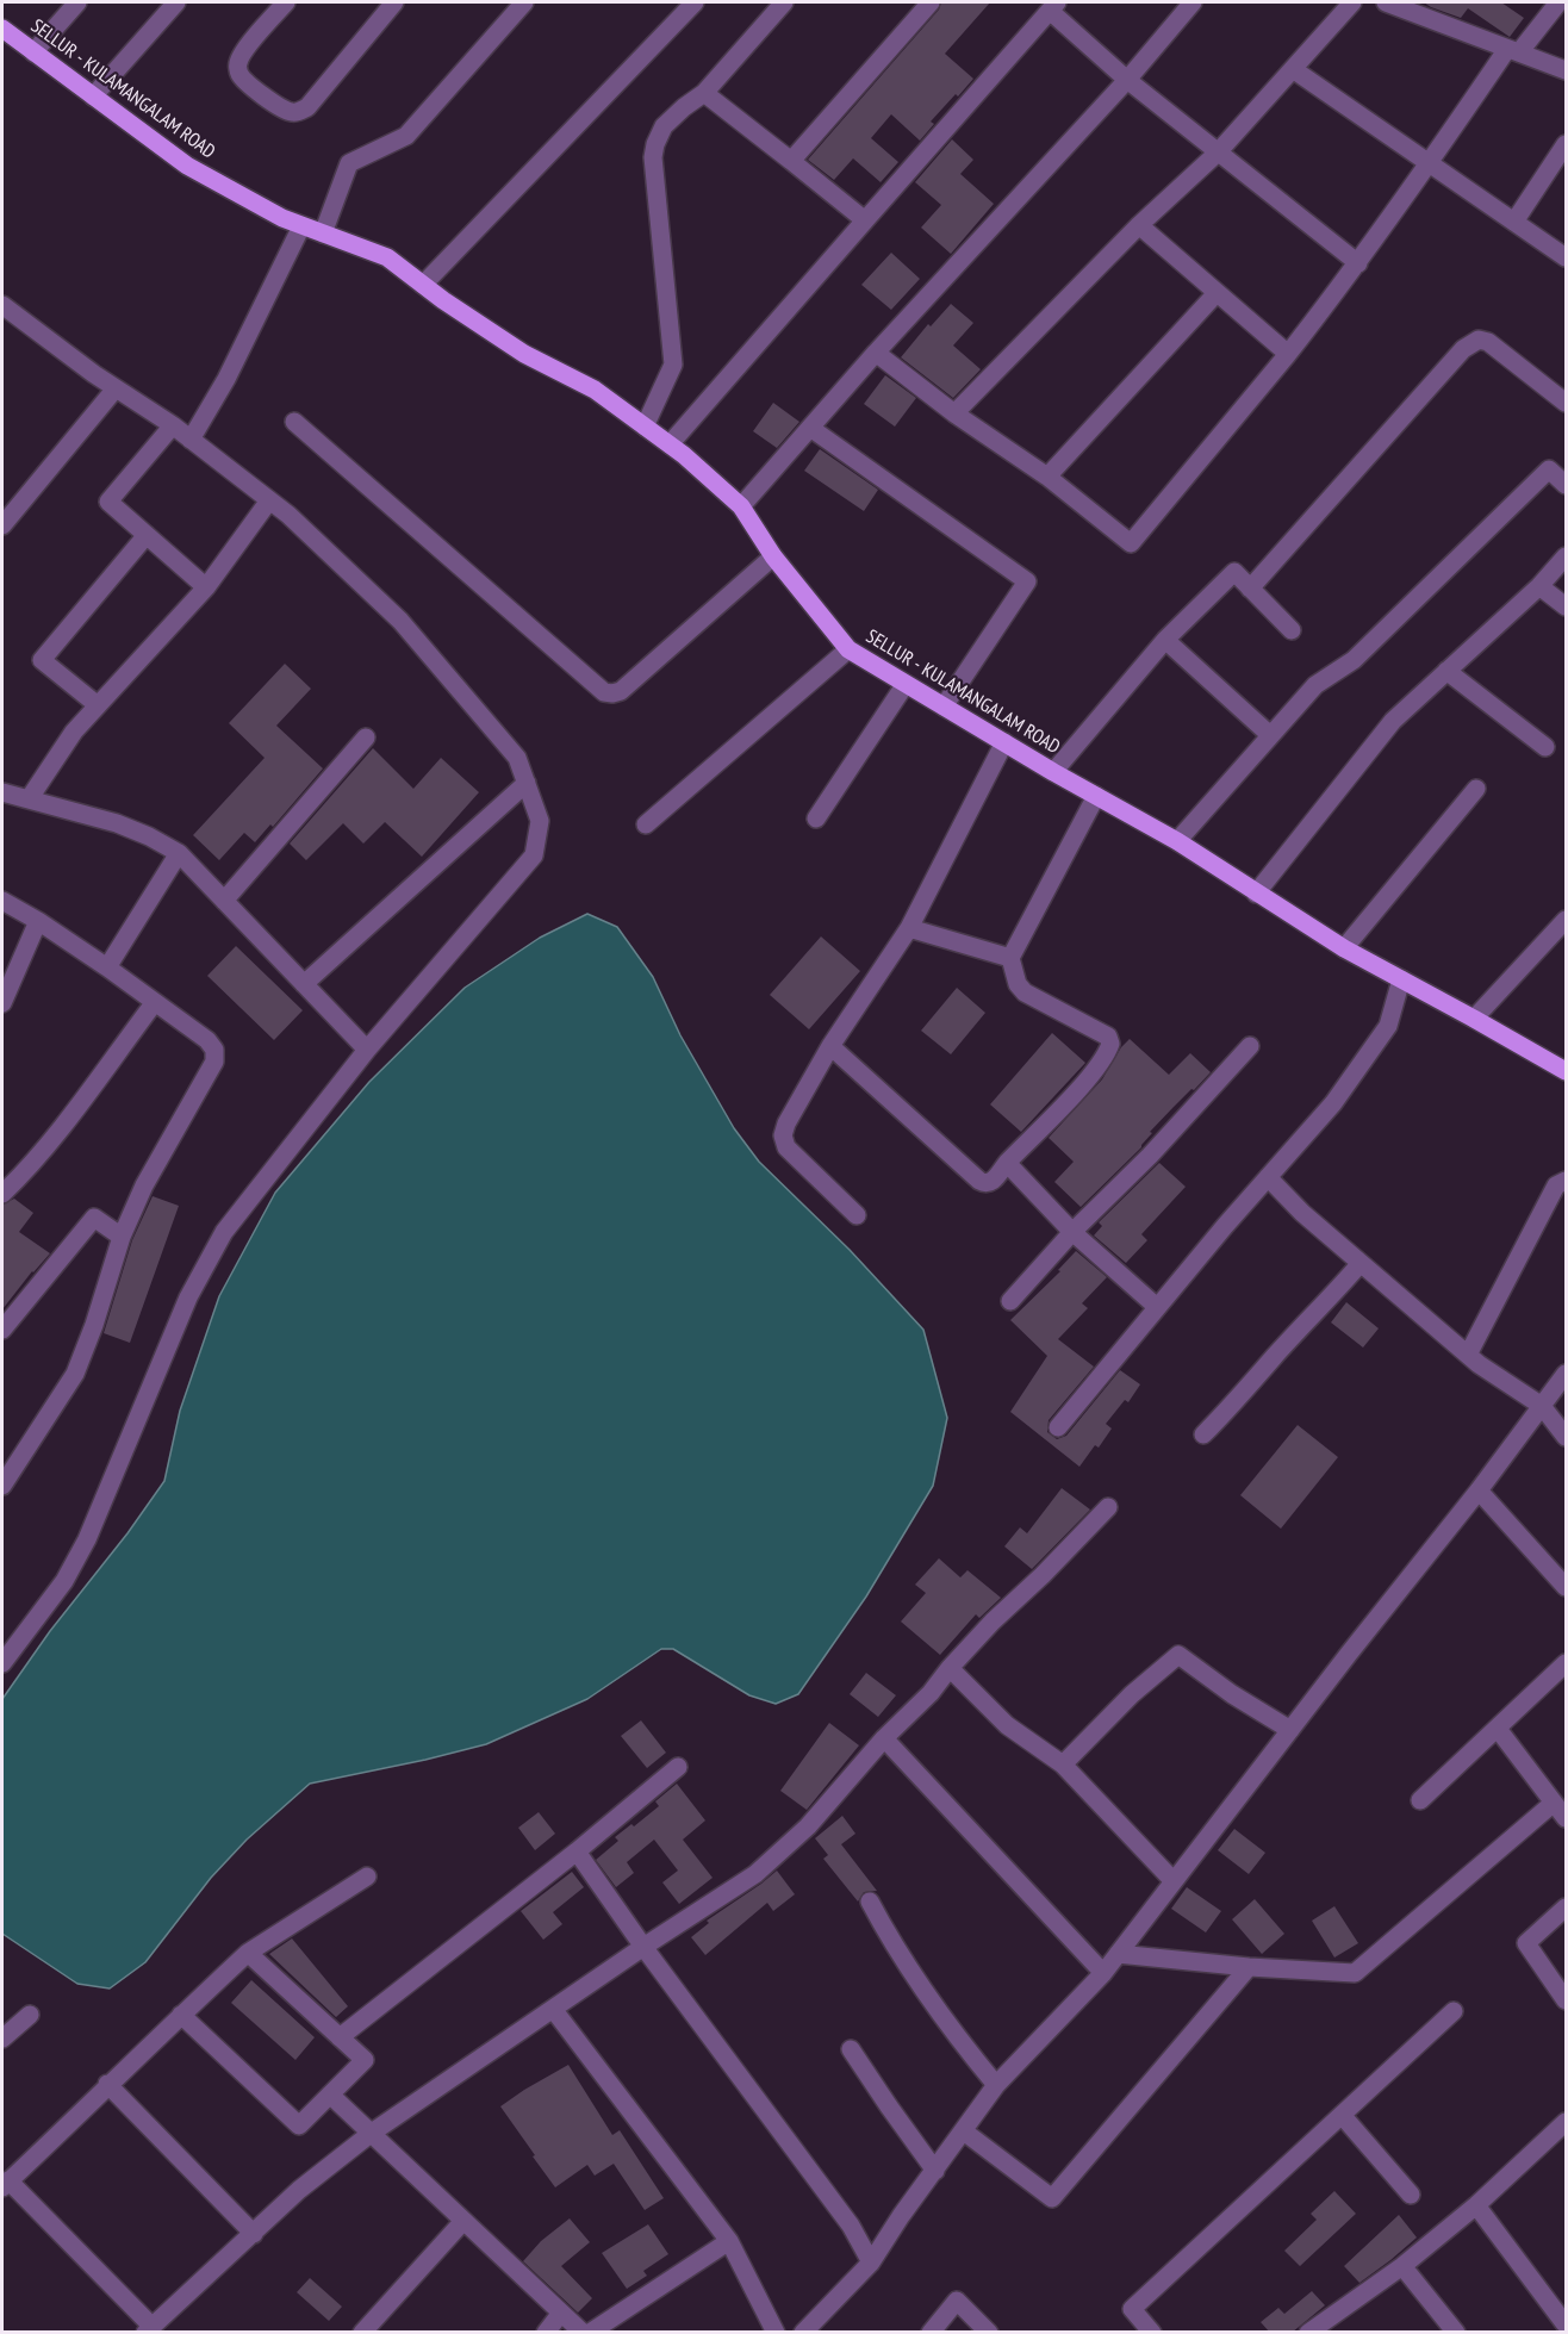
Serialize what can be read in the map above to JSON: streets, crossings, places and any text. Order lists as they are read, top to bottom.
{
  "streets": {
    "main road": ["SELLUR - KULAMANGALAM ROAD"]
  }
}
